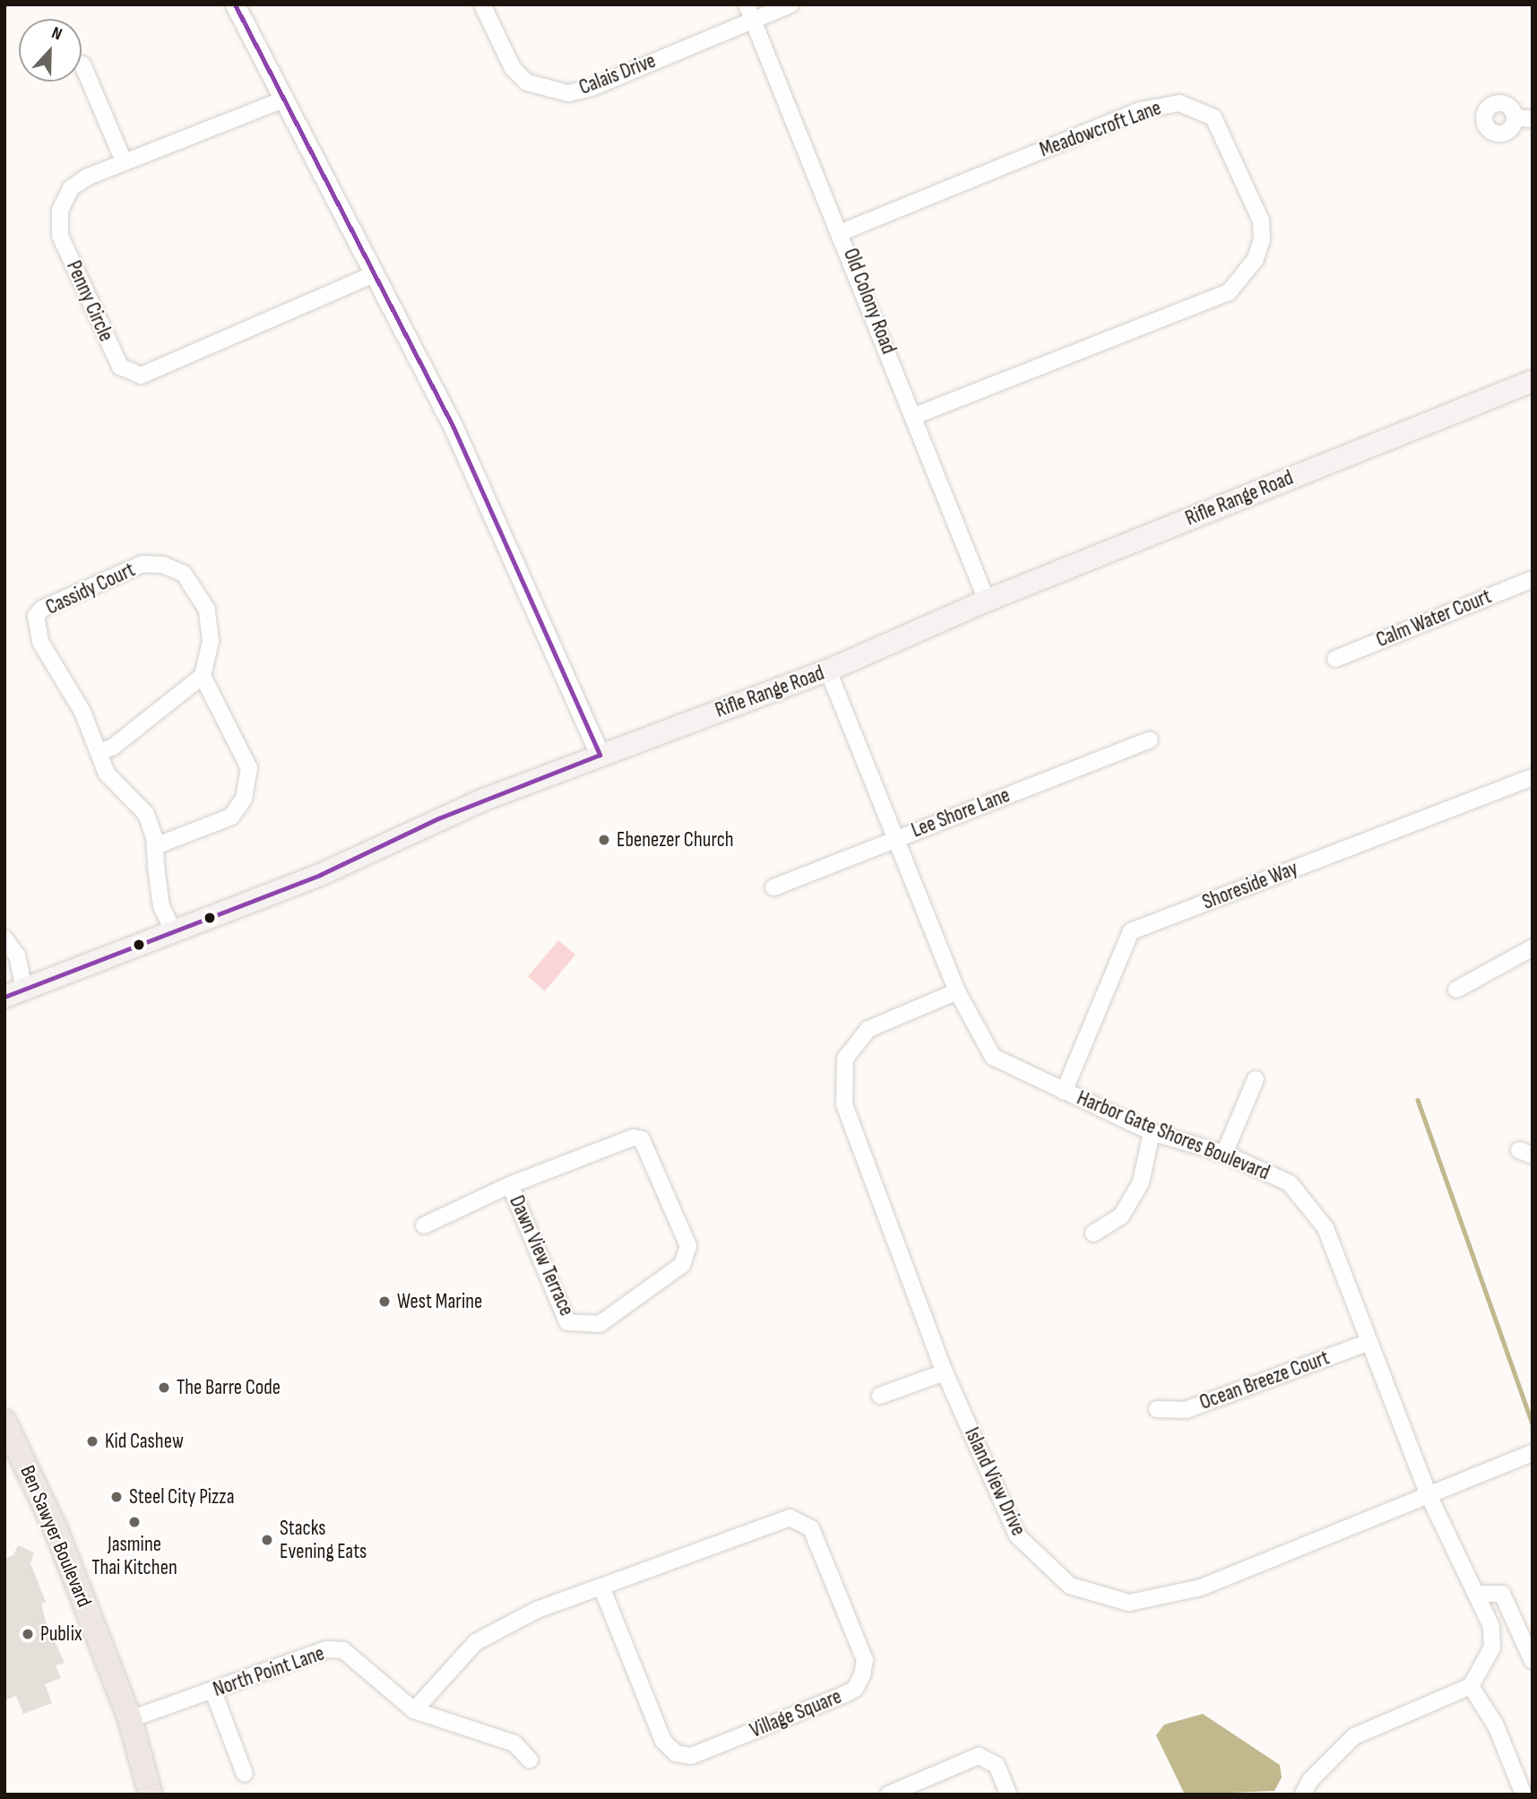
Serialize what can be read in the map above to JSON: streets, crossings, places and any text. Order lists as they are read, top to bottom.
{
  "streets": {
    "main road": ["Rifle Range Road", "Ben Sawyer Boulevard"],
    "street": [
      "Calais Drive",
      "Meadowcroft Lane",
      "Penny Circle",
      "Old Colony Road",
      "Cassidy Court",
      "Calm Water Court",
      "Lee Shore Lane",
      "Shoreside Way",
      "Harbor Gate Shores Boulevard",
      "Dawn View Terrace",
      "Ocean Breeze Court",
      "Island View Drive",
      "North Point Lane",
      "Village Square"
    ]
  },
  "crossings": [
    ["Calais Drive", "Old Colony Road"],
    ["Meadowcroft Lane", "Old Colony Road"],
    ["Old Colony Road", "Rifle Range Road"],
    ["Rifle Range Road", "Cassidy Court"],
    ["Rifle Range Road", "Harbor Gate Shores Boulevard"],
    ["Lee Shore Lane", "Harbor Gate Shores Boulevard"],
    ["Shoreside Way", "Harbor Gate Shores Boulevard"],
    ["Harbor Gate Shores Boulevard", "Ocean Breeze Court"],
    ["Harbor Gate Shores Boulevard", "Island View Drive"],
    ["Ben Sawyer Boulevard", "North Point Lane"],
    ["North Point Lane", "Village Square"]
  ],
  "places": [
    "Ebenezer Church",
    "West Marine",
    "The Barre Code",
    "Kid Cashew",
    "Steel City Pizza",
    "Jasmine Thai Kitchen",
    "Stacks Evening Eats",
    "Publix"
  ],
  "north": "top"
}
